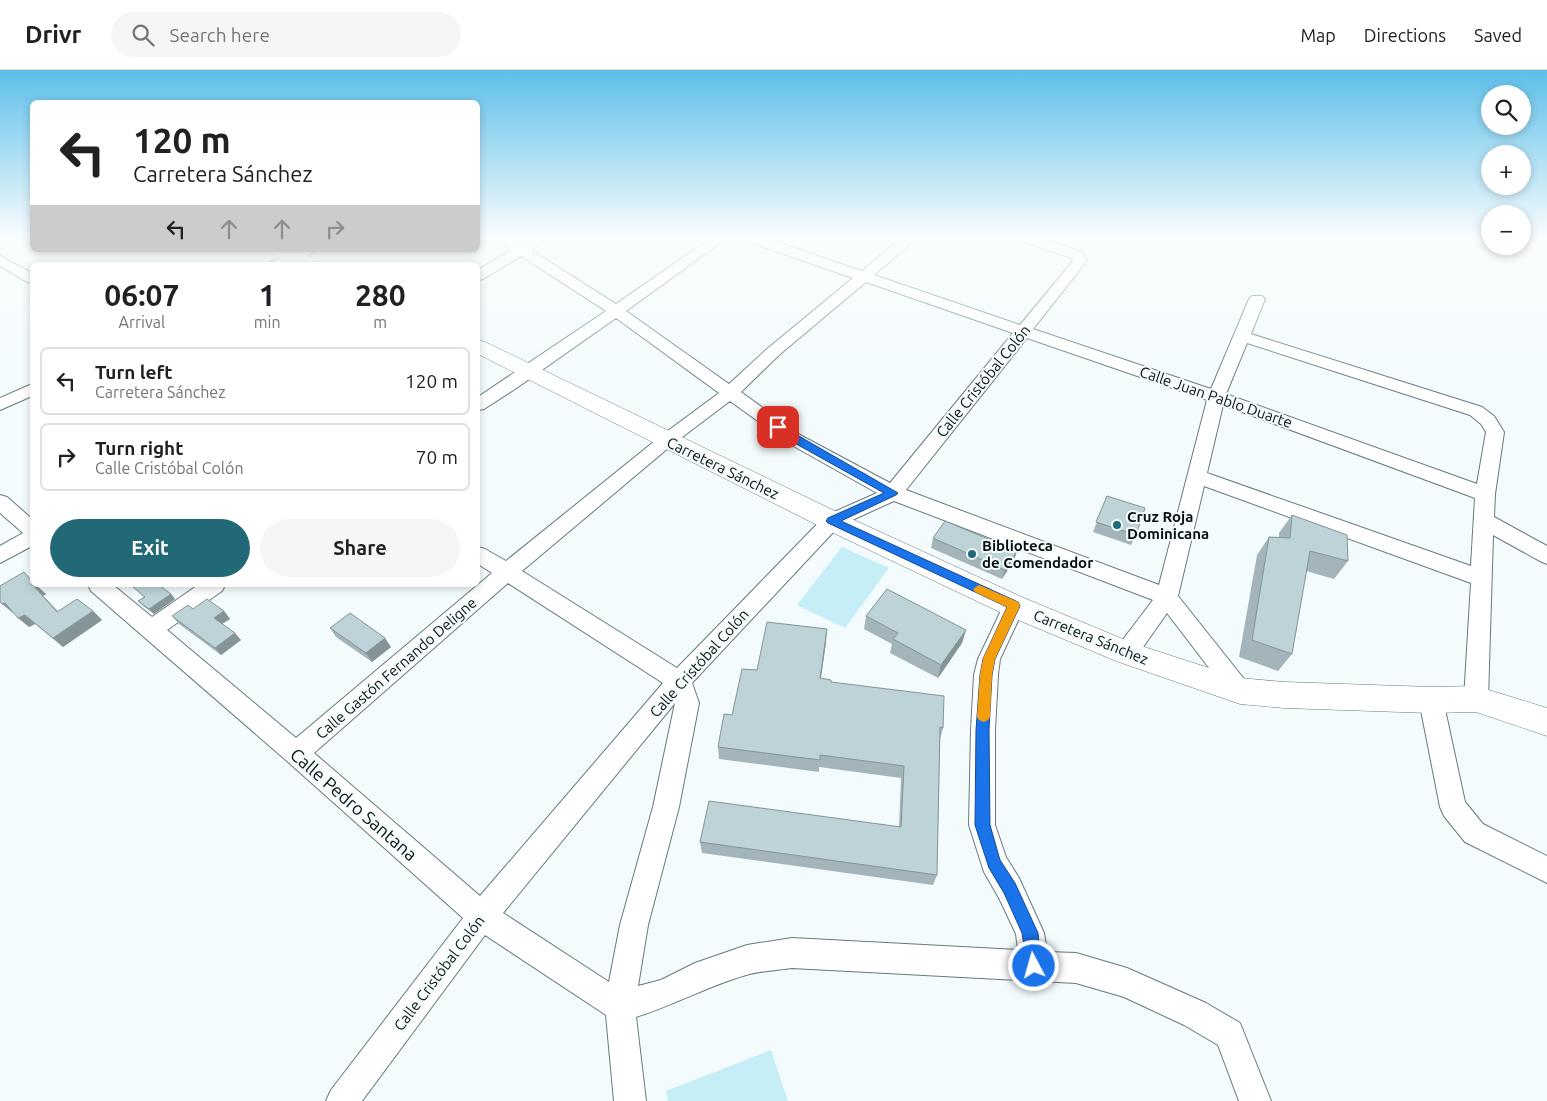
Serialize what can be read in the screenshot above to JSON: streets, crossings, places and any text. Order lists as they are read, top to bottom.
{
  "streets": {
    "main road": ["Carretera Sánchez"],
    "street": [
      "Calle Cristóbal Colón",
      "Calle Juan Pablo Duarte",
      "Calle Gastón Fernando Deligne",
      "Calle Pedro Santana"
    ]
  },
  "crossings": [
    ["Calle Cristóbal Colón", "Calle Juan Pablo Duarte"],
    ["Calle Cristóbal Colón", "Carretera Sánchez"],
    ["Calle Cristóbal Colón", "Calle Pedro Santana"],
    ["Carretera Sánchez", "Calle Gastón Fernando Deligne"],
    ["Calle Gastón Fernando Deligne", "Calle Pedro Santana"]
  ],
  "places": ["Cruz Roja Dominicana", "Biblioteca de Comendador"],
  "page": {
    "header": "Drivr",
    "search": "Search here",
    "nav": ["Map", "Directions", "Saved"],
    "map_buttons": ["+", "−"],
    "turn": ["120 m", "Carretera Sánchez"],
    "eta": [
      "06:07",
      "Arrival",
      "1",
      "min",
      "280",
      "m"
    ],
    "list": [
      {
        "name": "Turn left",
        "note": "Carretera Sánchez",
        "value": "120 m"
      },
      {
        "name": "Turn right",
        "note": "Calle Cristóbal Colón",
        "value": "70 m"
      }
    ],
    "buttons": ["Exit", "Share"]
  }
}
